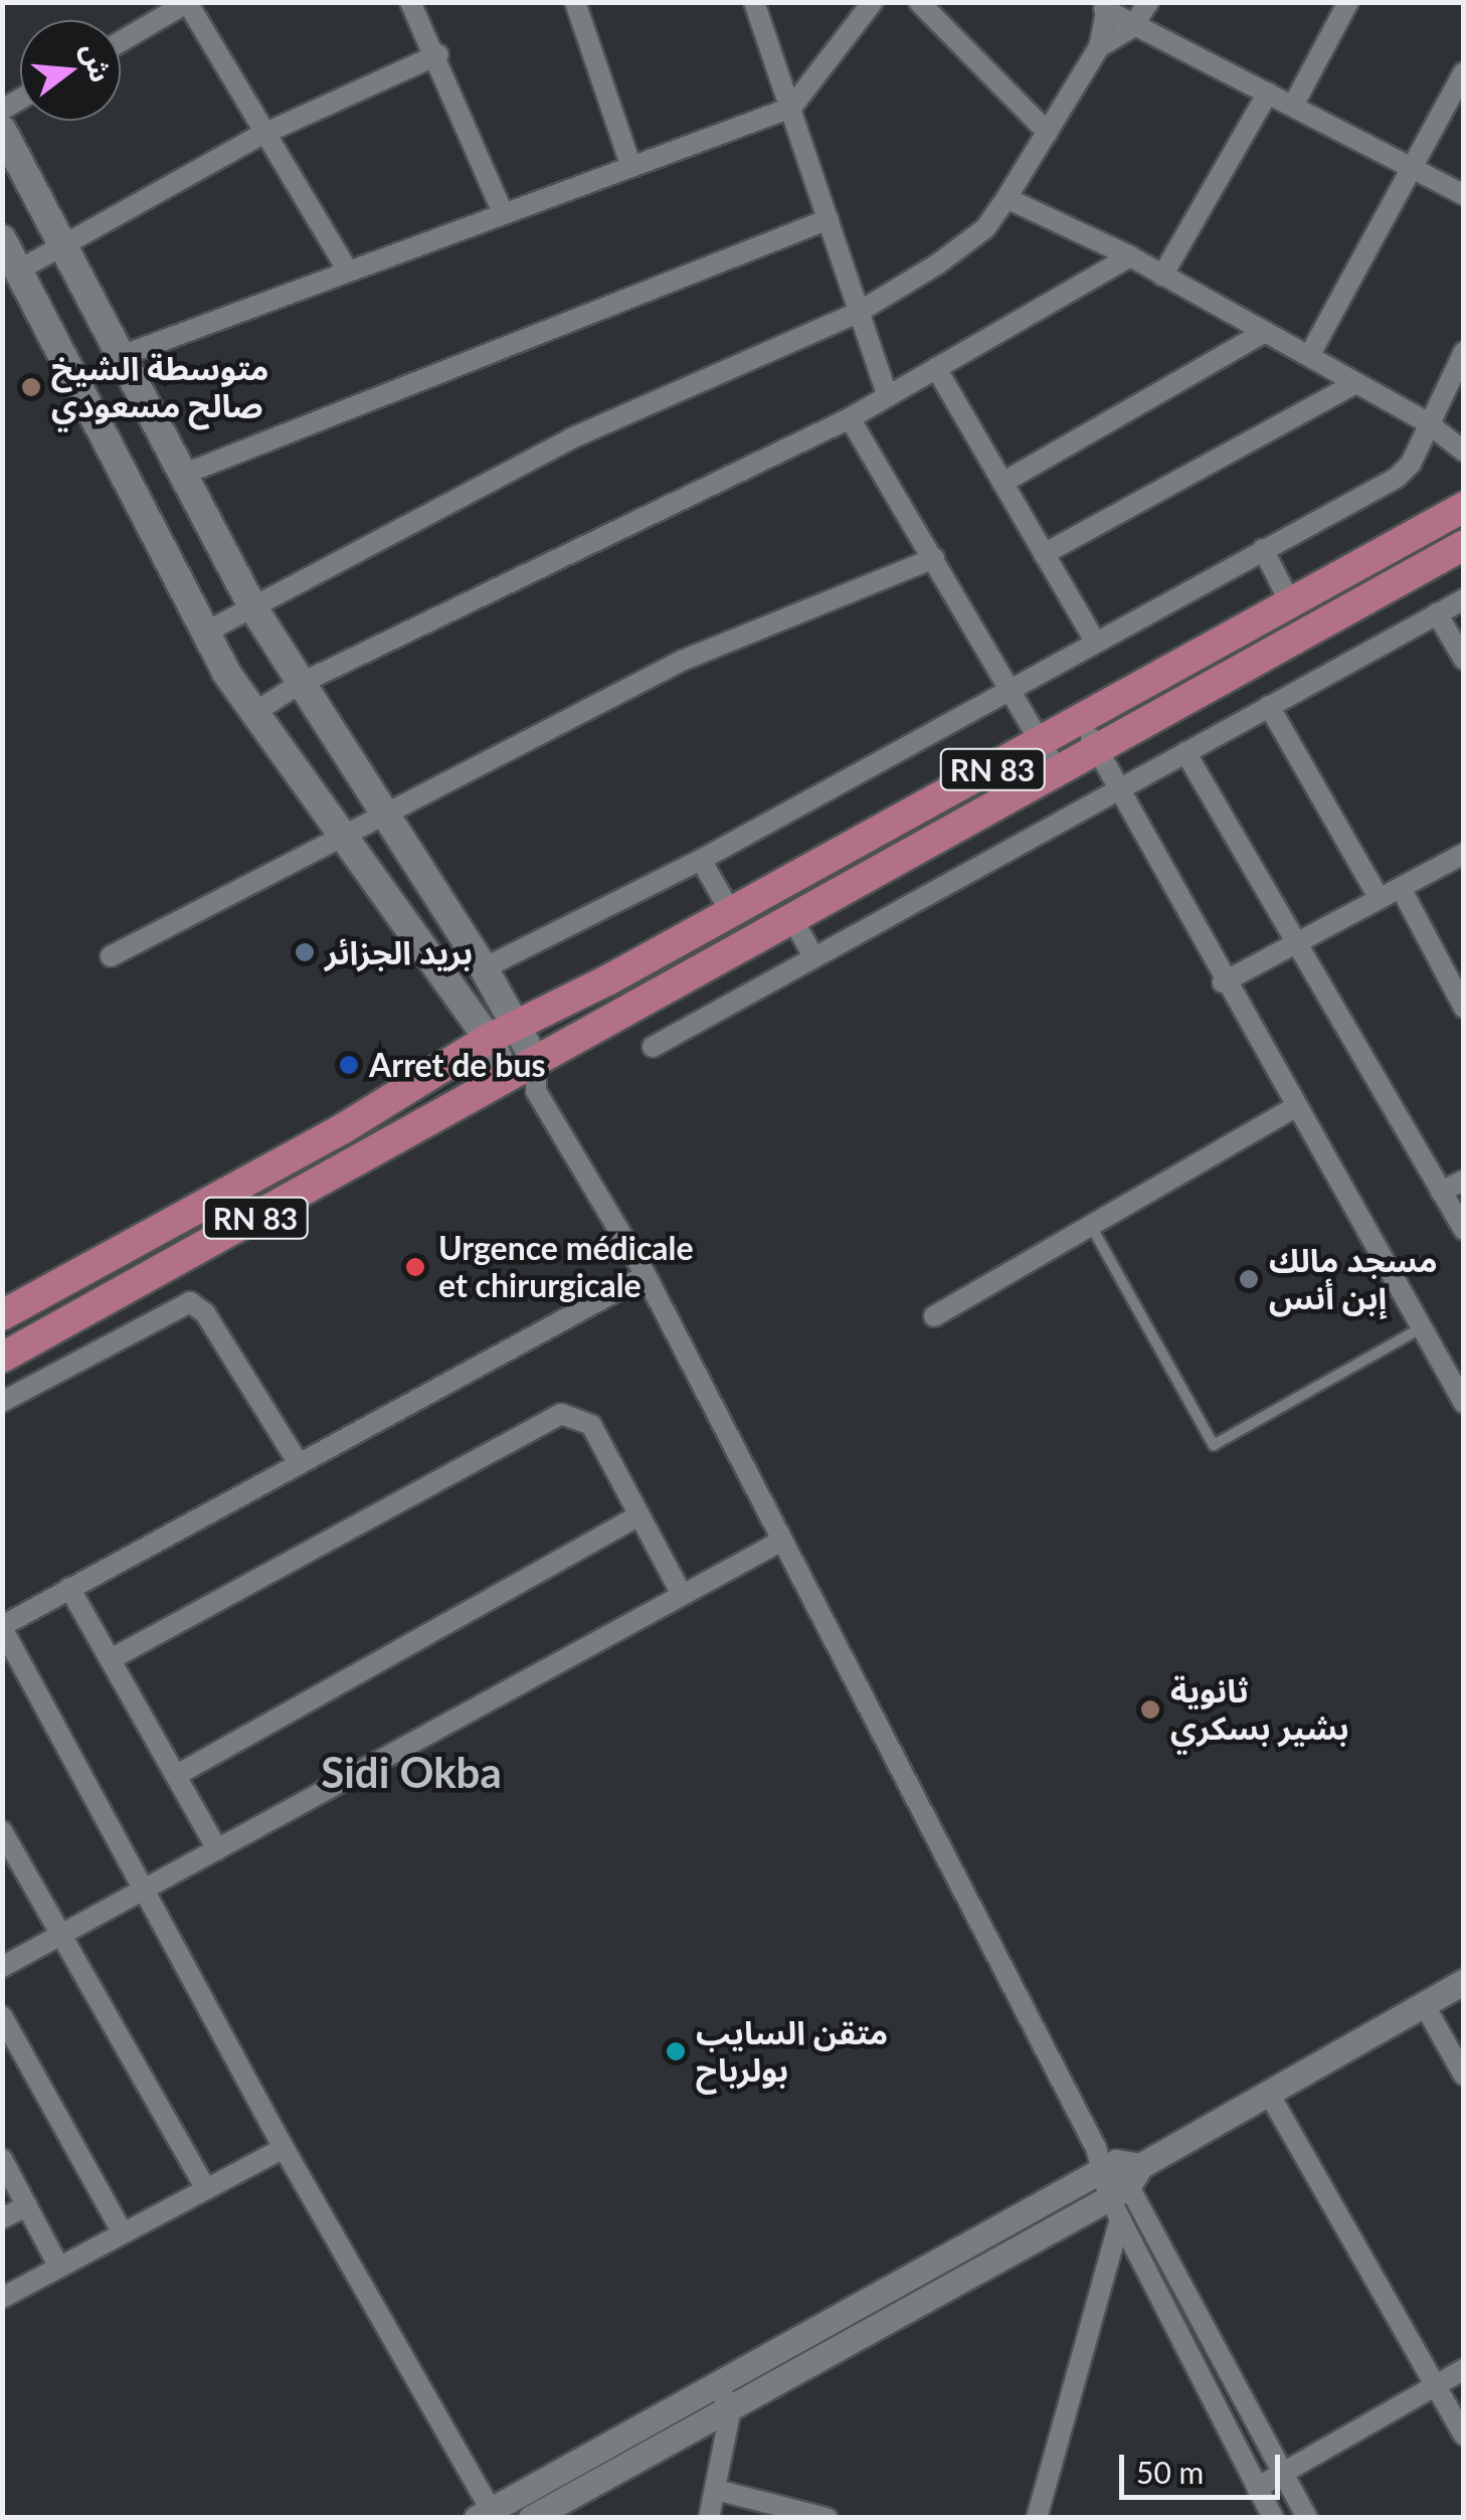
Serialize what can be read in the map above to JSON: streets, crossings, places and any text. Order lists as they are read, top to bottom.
{
  "streets": {
    "main road": ["RN 83"]
  },
  "districts": ["Sidi Okba"],
  "places": [
    "متوسطة الشيخ صالح مسعودي",
    "بريد الجزائر",
    "Arret de bus",
    "Urgence médicale et chirurgicale",
    "مسجد مالك إبن أنس",
    "ثانوية بشير بسكري",
    "متقن السايب بولرباح"
  ],
  "scale_bar": "50 m",
  "north": "right"
}
